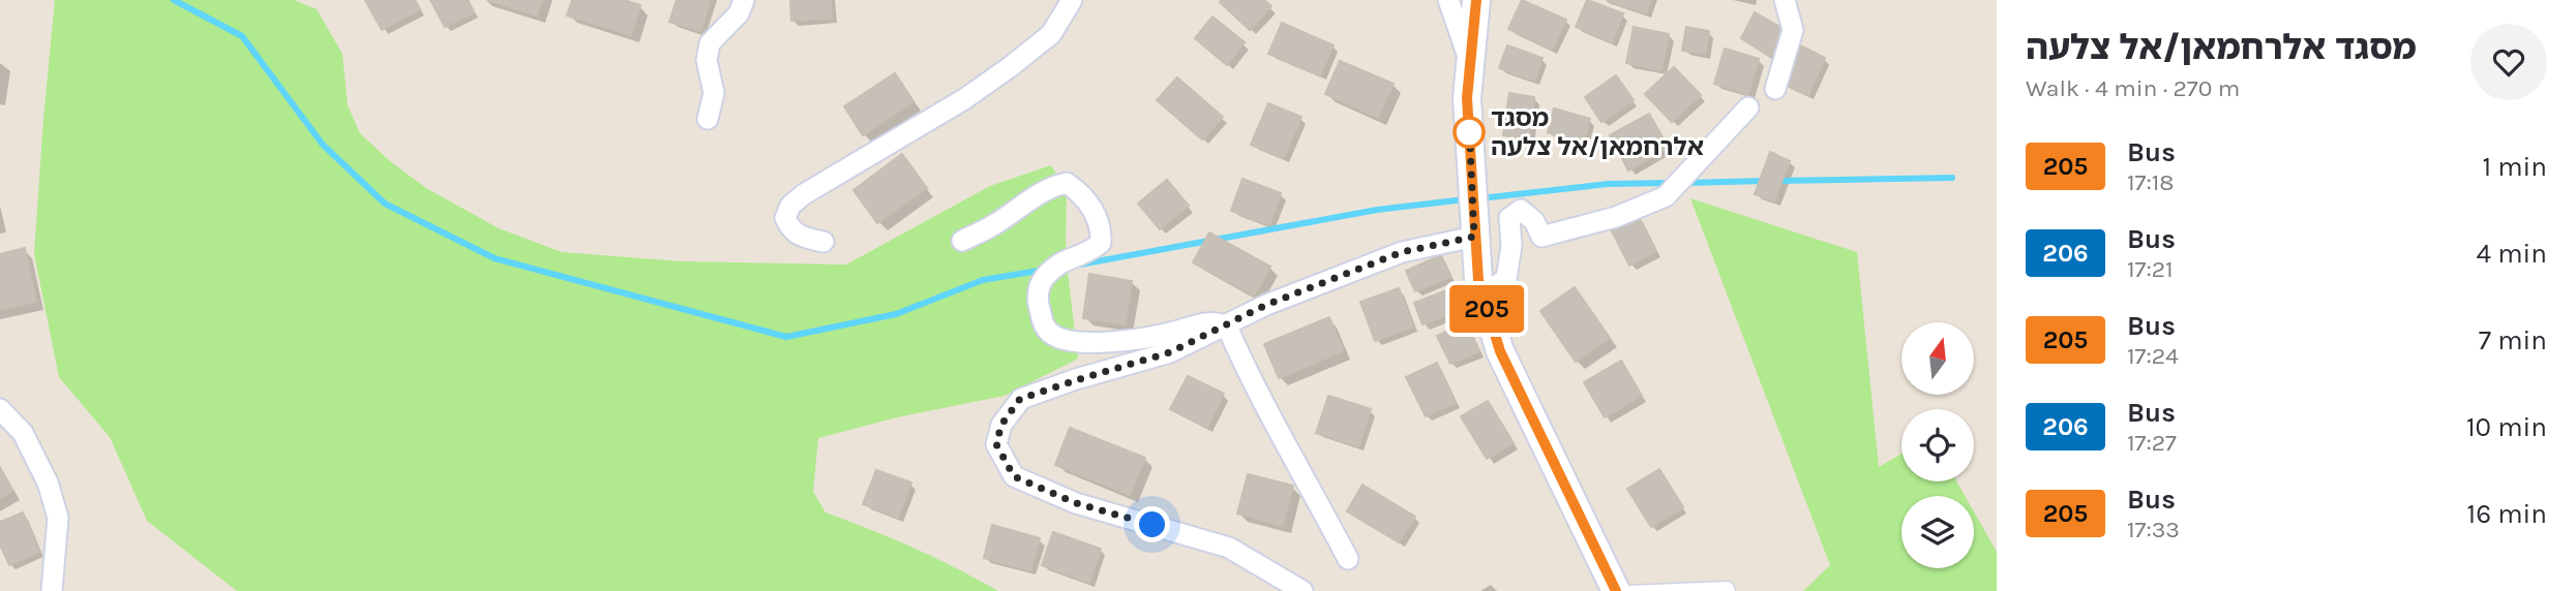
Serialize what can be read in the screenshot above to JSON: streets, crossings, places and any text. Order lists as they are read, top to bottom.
{
  "places": ["מסגד אלרחמאן/אל צלעה"],
  "lines": ["bus line 205"],
  "north": "top",
  "page": {
    "on_map": "205",
    "heading": ["מסגד אלרחמאן/אל צלעה", "Walk · 4 min · 270 m"],
    "list": [
      {
        "mark": "205",
        "name": "Bus",
        "note": "17:18",
        "value": "1 min"
      },
      {
        "mark": "206",
        "name": "Bus",
        "note": "17:21",
        "value": "4 min"
      },
      {
        "mark": "205",
        "name": "Bus",
        "note": "17:24",
        "value": "7 min"
      },
      {
        "mark": "206",
        "name": "Bus",
        "note": "17:27",
        "value": "10 min"
      },
      {
        "mark": "205",
        "name": "Bus",
        "note": "17:33",
        "value": "16 min"
      }
    ]
  }
}
